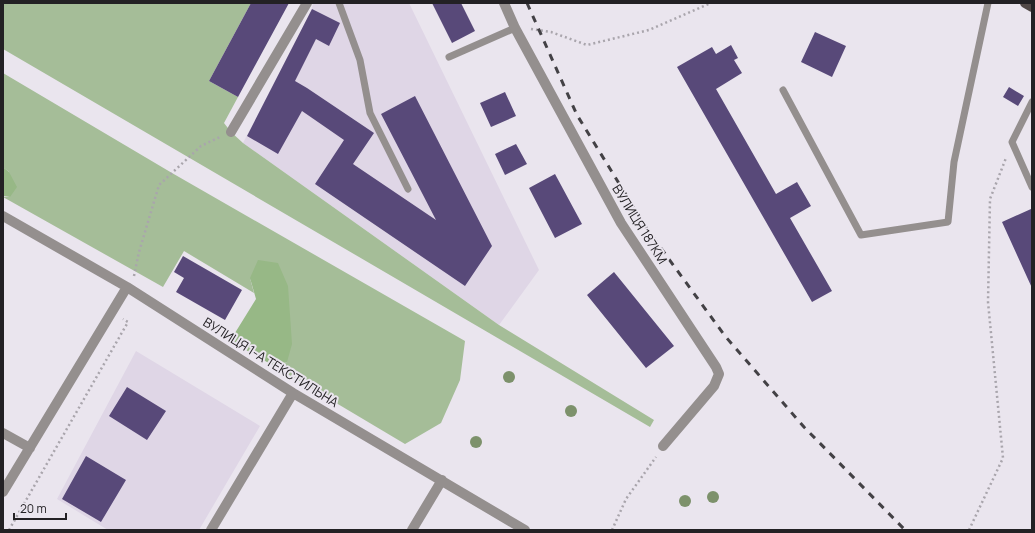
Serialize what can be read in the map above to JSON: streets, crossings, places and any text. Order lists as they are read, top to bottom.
{
  "streets": {
    "street": ["ВУЛИЦЯ 187КМ", "ВУЛИЦЯ 1-А ТЕКСТИЛЬНА"]
  },
  "scale_bar": "20 m"
}
